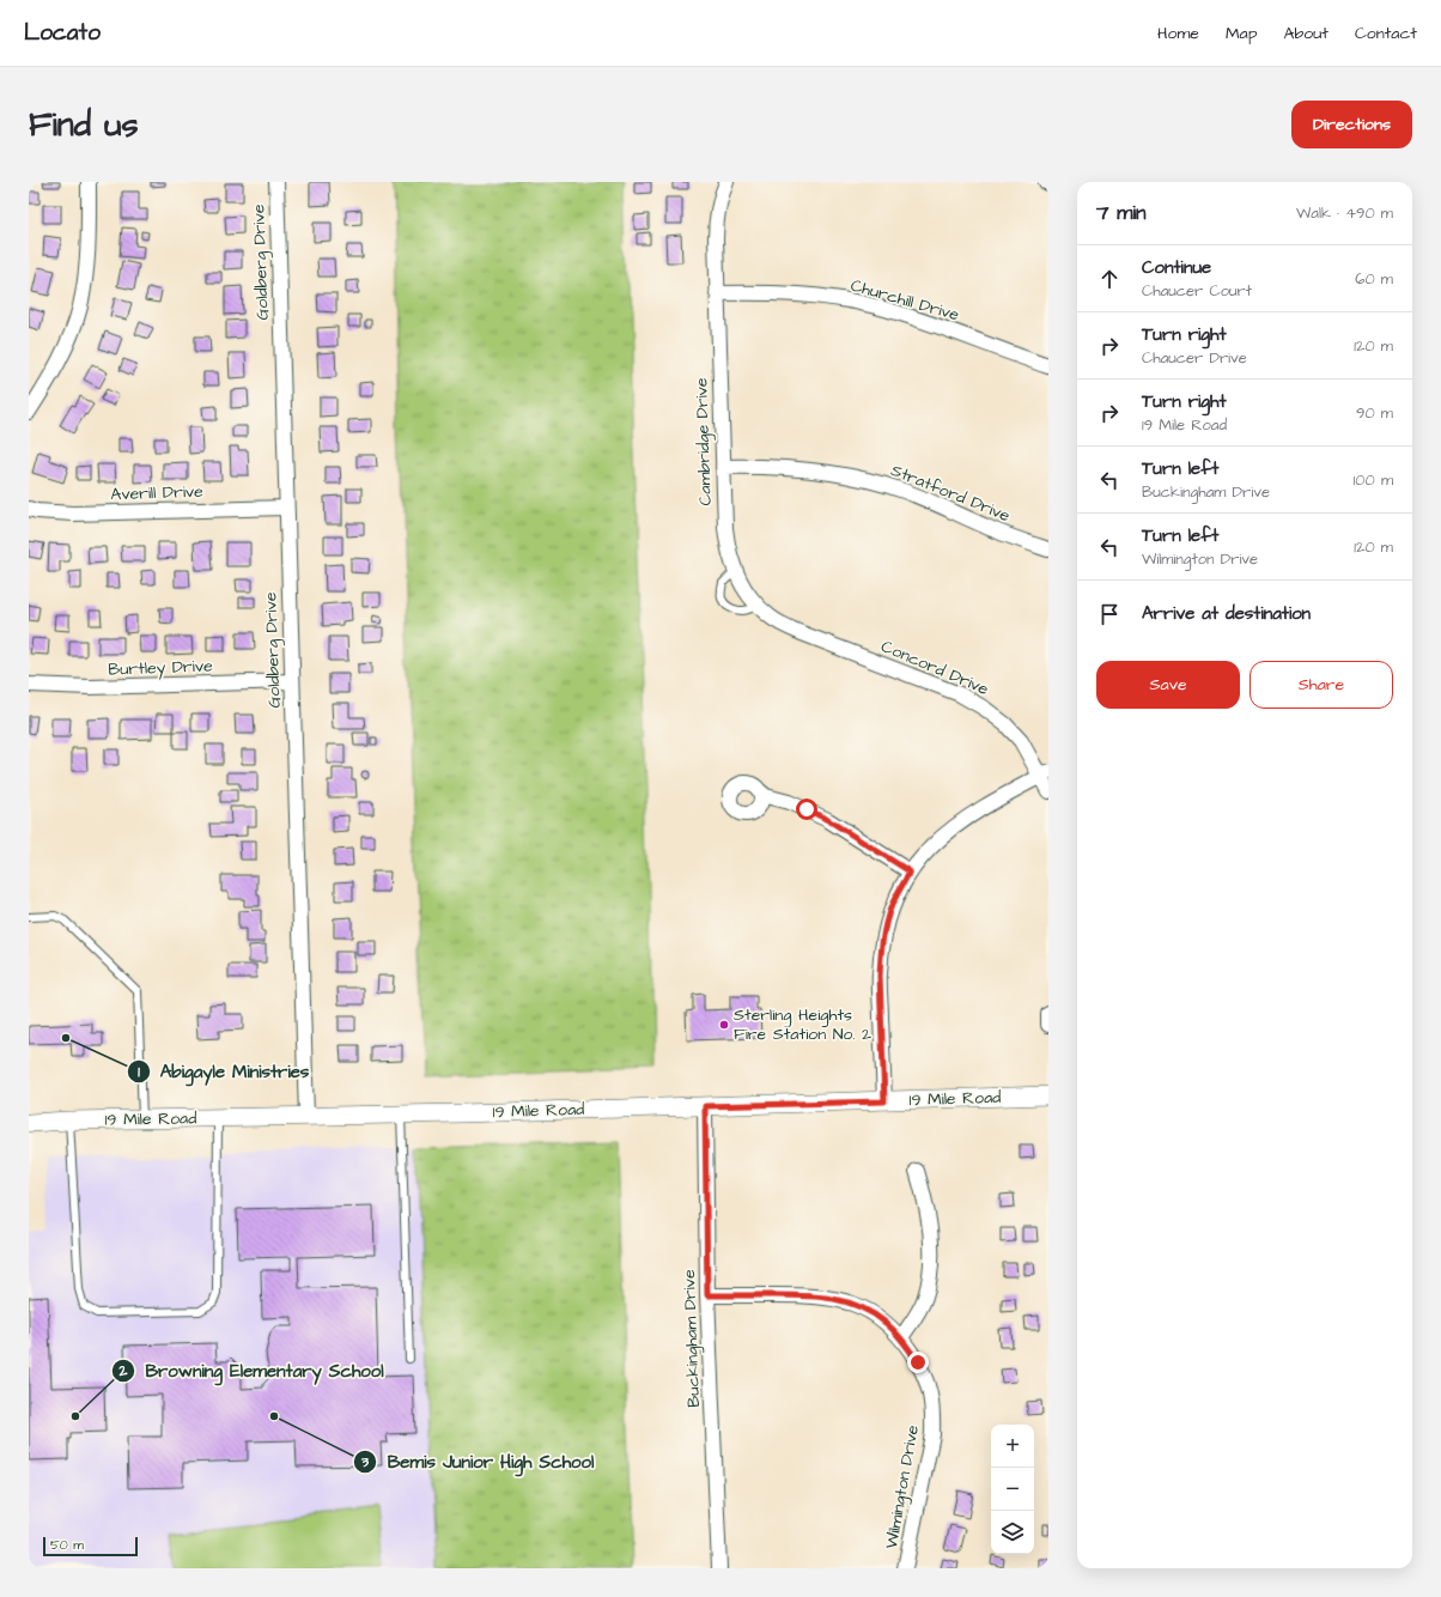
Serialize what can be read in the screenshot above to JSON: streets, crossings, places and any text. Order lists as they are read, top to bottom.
{
  "streets": {
    "street": [
      "Goldberg Drive",
      "Churchill Drive",
      "Cambridge Drive",
      "Averill Drive",
      "Stratford Drive",
      "Burtley Drive",
      "Concord Drive",
      "19 Mile Road",
      "Buckingham Drive",
      "Wilmington Drive"
    ]
  },
  "crossings": [
    ["Goldberg Drive", "Averill Drive"],
    ["Goldberg Drive", "Burtley Drive"],
    ["Goldberg Drive", "19 Mile Road"],
    ["Churchill Drive", "Cambridge Drive"],
    ["Cambridge Drive", "Stratford Drive"],
    ["Cambridge Drive", "Concord Drive"],
    ["19 Mile Road", "Buckingham Drive"],
    ["Buckingham Drive", "Wilmington Drive"]
  ],
  "places": [
    "Sterling Heights Fire Station No. 2",
    "Abigayle Ministries",
    "Browning Elementary School",
    "Bemis Junior High School"
  ],
  "scale_bar": "50 m",
  "page": {
    "header": "Locato",
    "nav": [
      "Home",
      "Map",
      "About",
      "Contact"
    ],
    "buttons": [
      "Directions",
      ["Save", "Share"]
    ],
    "title": "Find us",
    "heading": ["7 min", "Walk · 490 m"],
    "list": [
      ["Continue", "Chaucer Court", "60 m"],
      ["Turn right", "Chaucer Drive", "120 m"],
      ["Turn right", "19 Mile Road", "90 m"],
      ["Turn left", "Buckingham Drive", "100 m"],
      ["Turn left", "Wilmington Drive", "120 m"],
      "Arrive at destination"
    ],
    "map_buttons": ["+", "−"],
    "scale": "50 m"
  }
}
